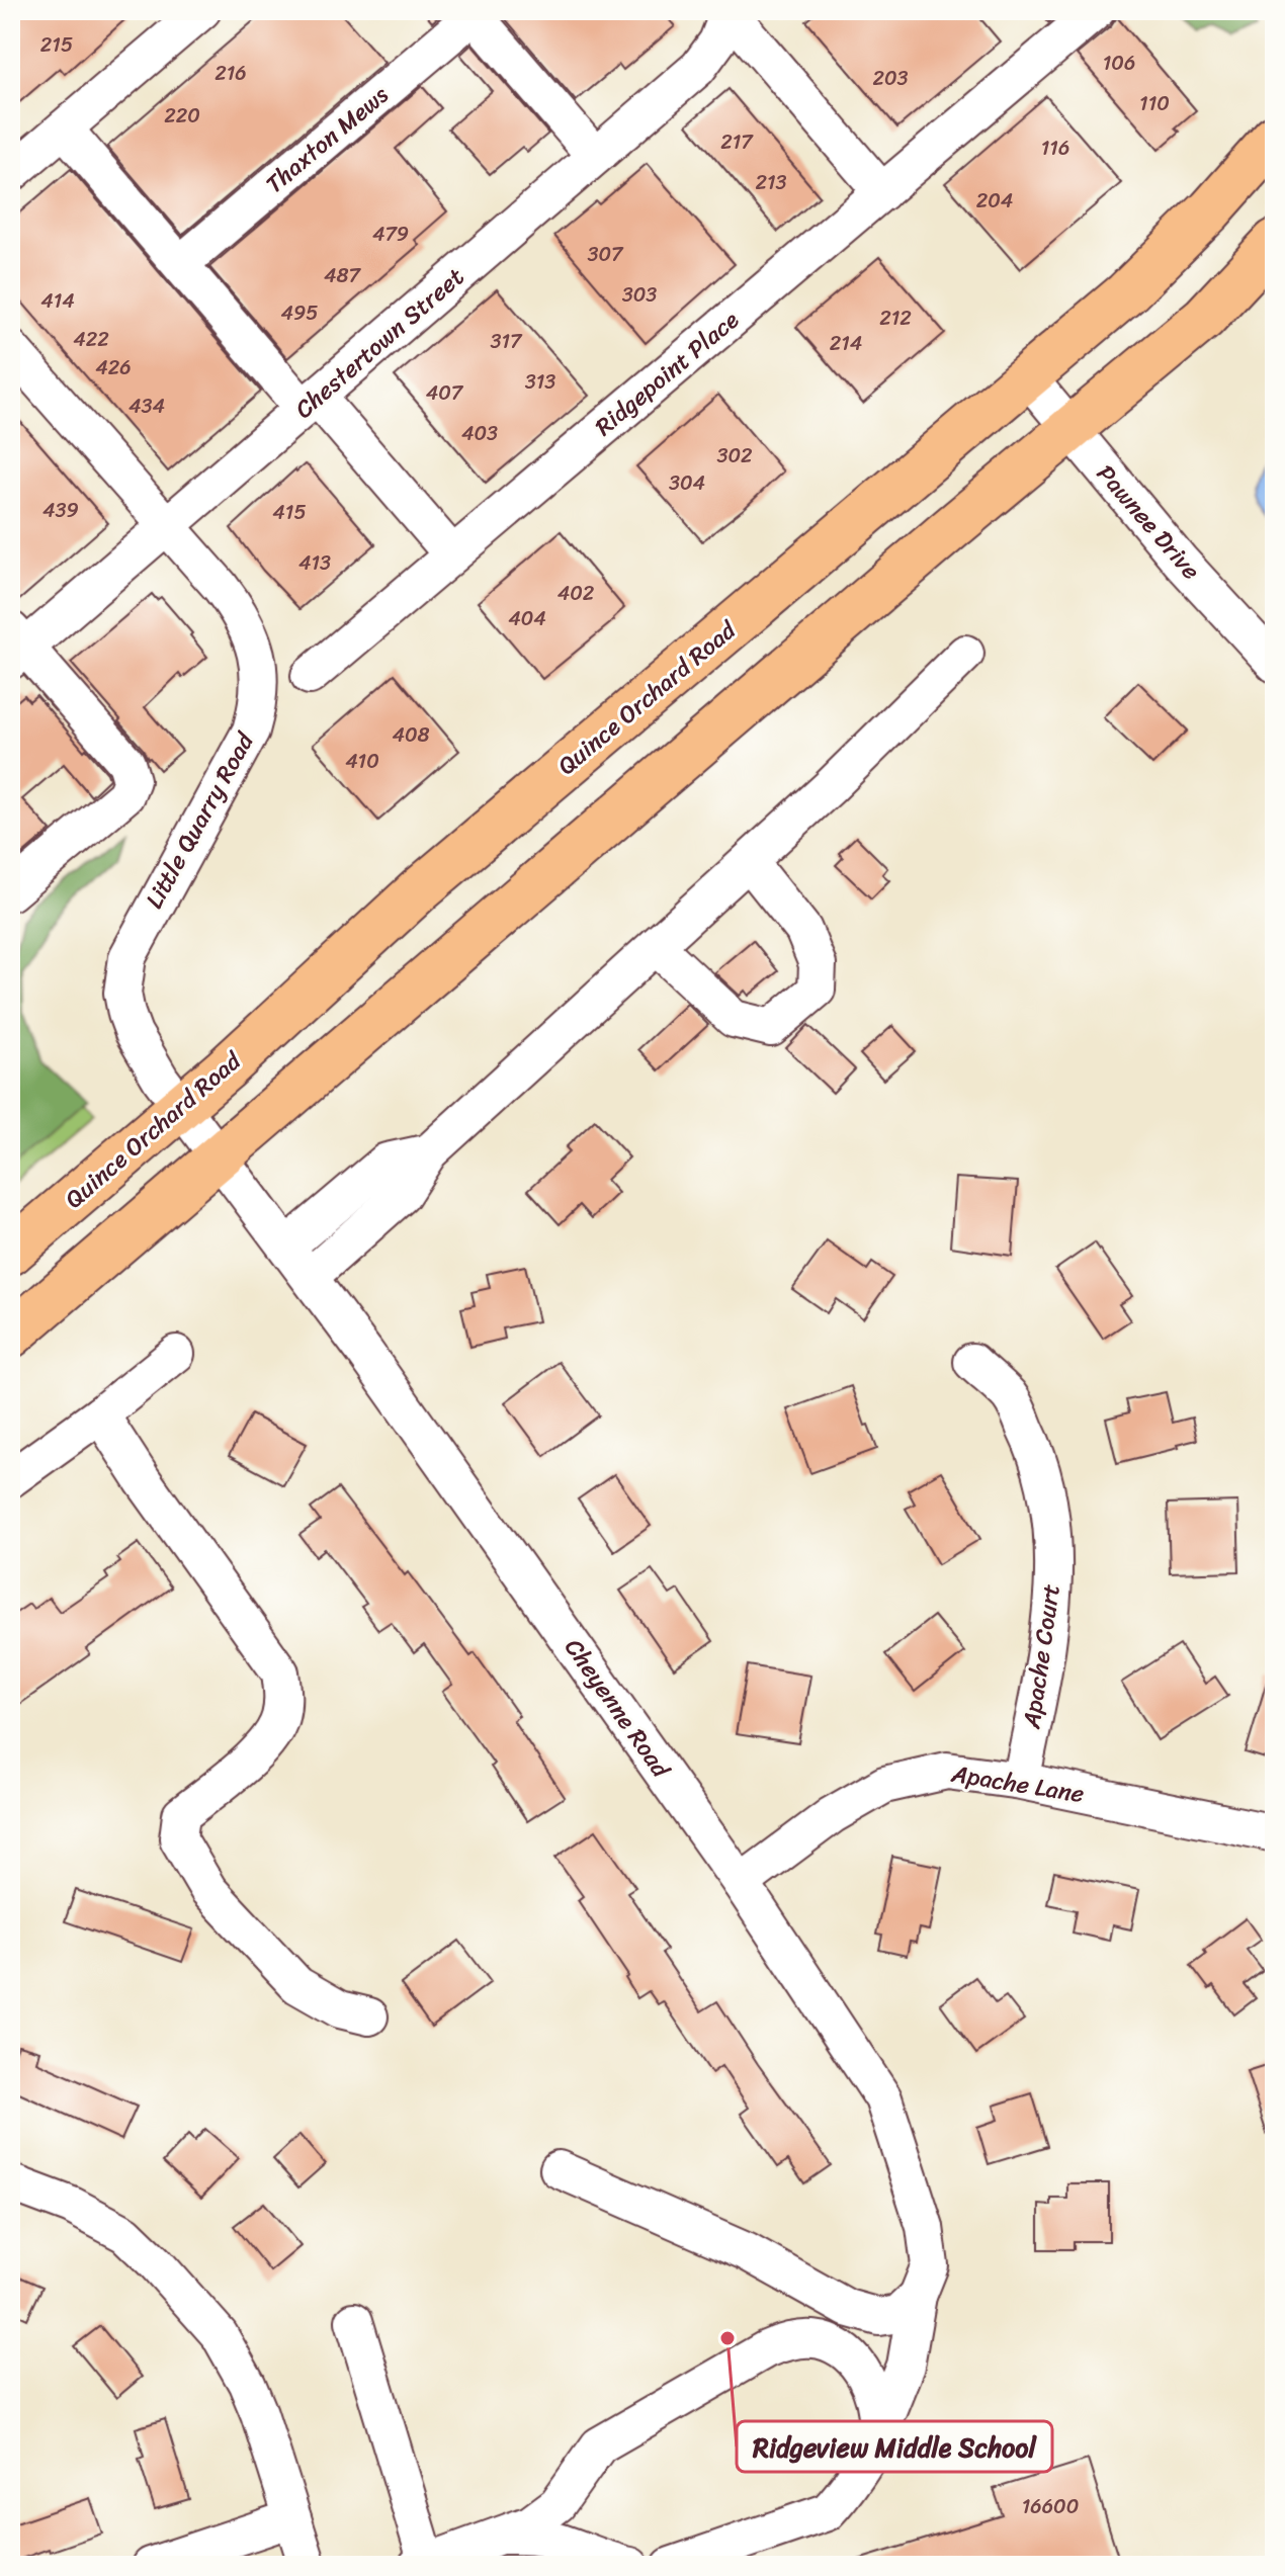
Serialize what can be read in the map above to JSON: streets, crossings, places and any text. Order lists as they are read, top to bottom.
{
  "streets": {
    "main road": ["Quince Orchard Road"],
    "street": [
      "Thaxton Mews",
      "Chestertown Street",
      "Ridgepoint Place",
      "Pawnee Drive",
      "Little Quarry Road",
      "Apache Court",
      "Cheyenne Road",
      "Apache Lane"
    ]
  },
  "crossings": [
    ["Thaxton Mews", "Chestertown Street"],
    ["Chestertown Street", "Little Quarry Road"],
    ["Pawnee Drive", "Quince Orchard Road"],
    ["Quince Orchard Road", "Little Quarry Road"],
    ["Little Quarry Road", "Cheyenne Road"],
    ["Apache Court", "Apache Lane"],
    ["Cheyenne Road", "Apache Lane"]
  ],
  "places": ["Ridgeview Middle School"],
  "house_numbers": [
    "215",
    "106",
    "216",
    "203",
    "110",
    "220",
    "217",
    "116",
    "213",
    "204",
    "479",
    "307",
    "487",
    "303",
    "414",
    "495",
    "212",
    "422",
    "317",
    "214",
    "426",
    "313",
    "407",
    "434",
    "403",
    "302",
    "304",
    "439",
    "415",
    "413",
    "402",
    "404",
    "408",
    "410",
    "16600"
  ]
}
